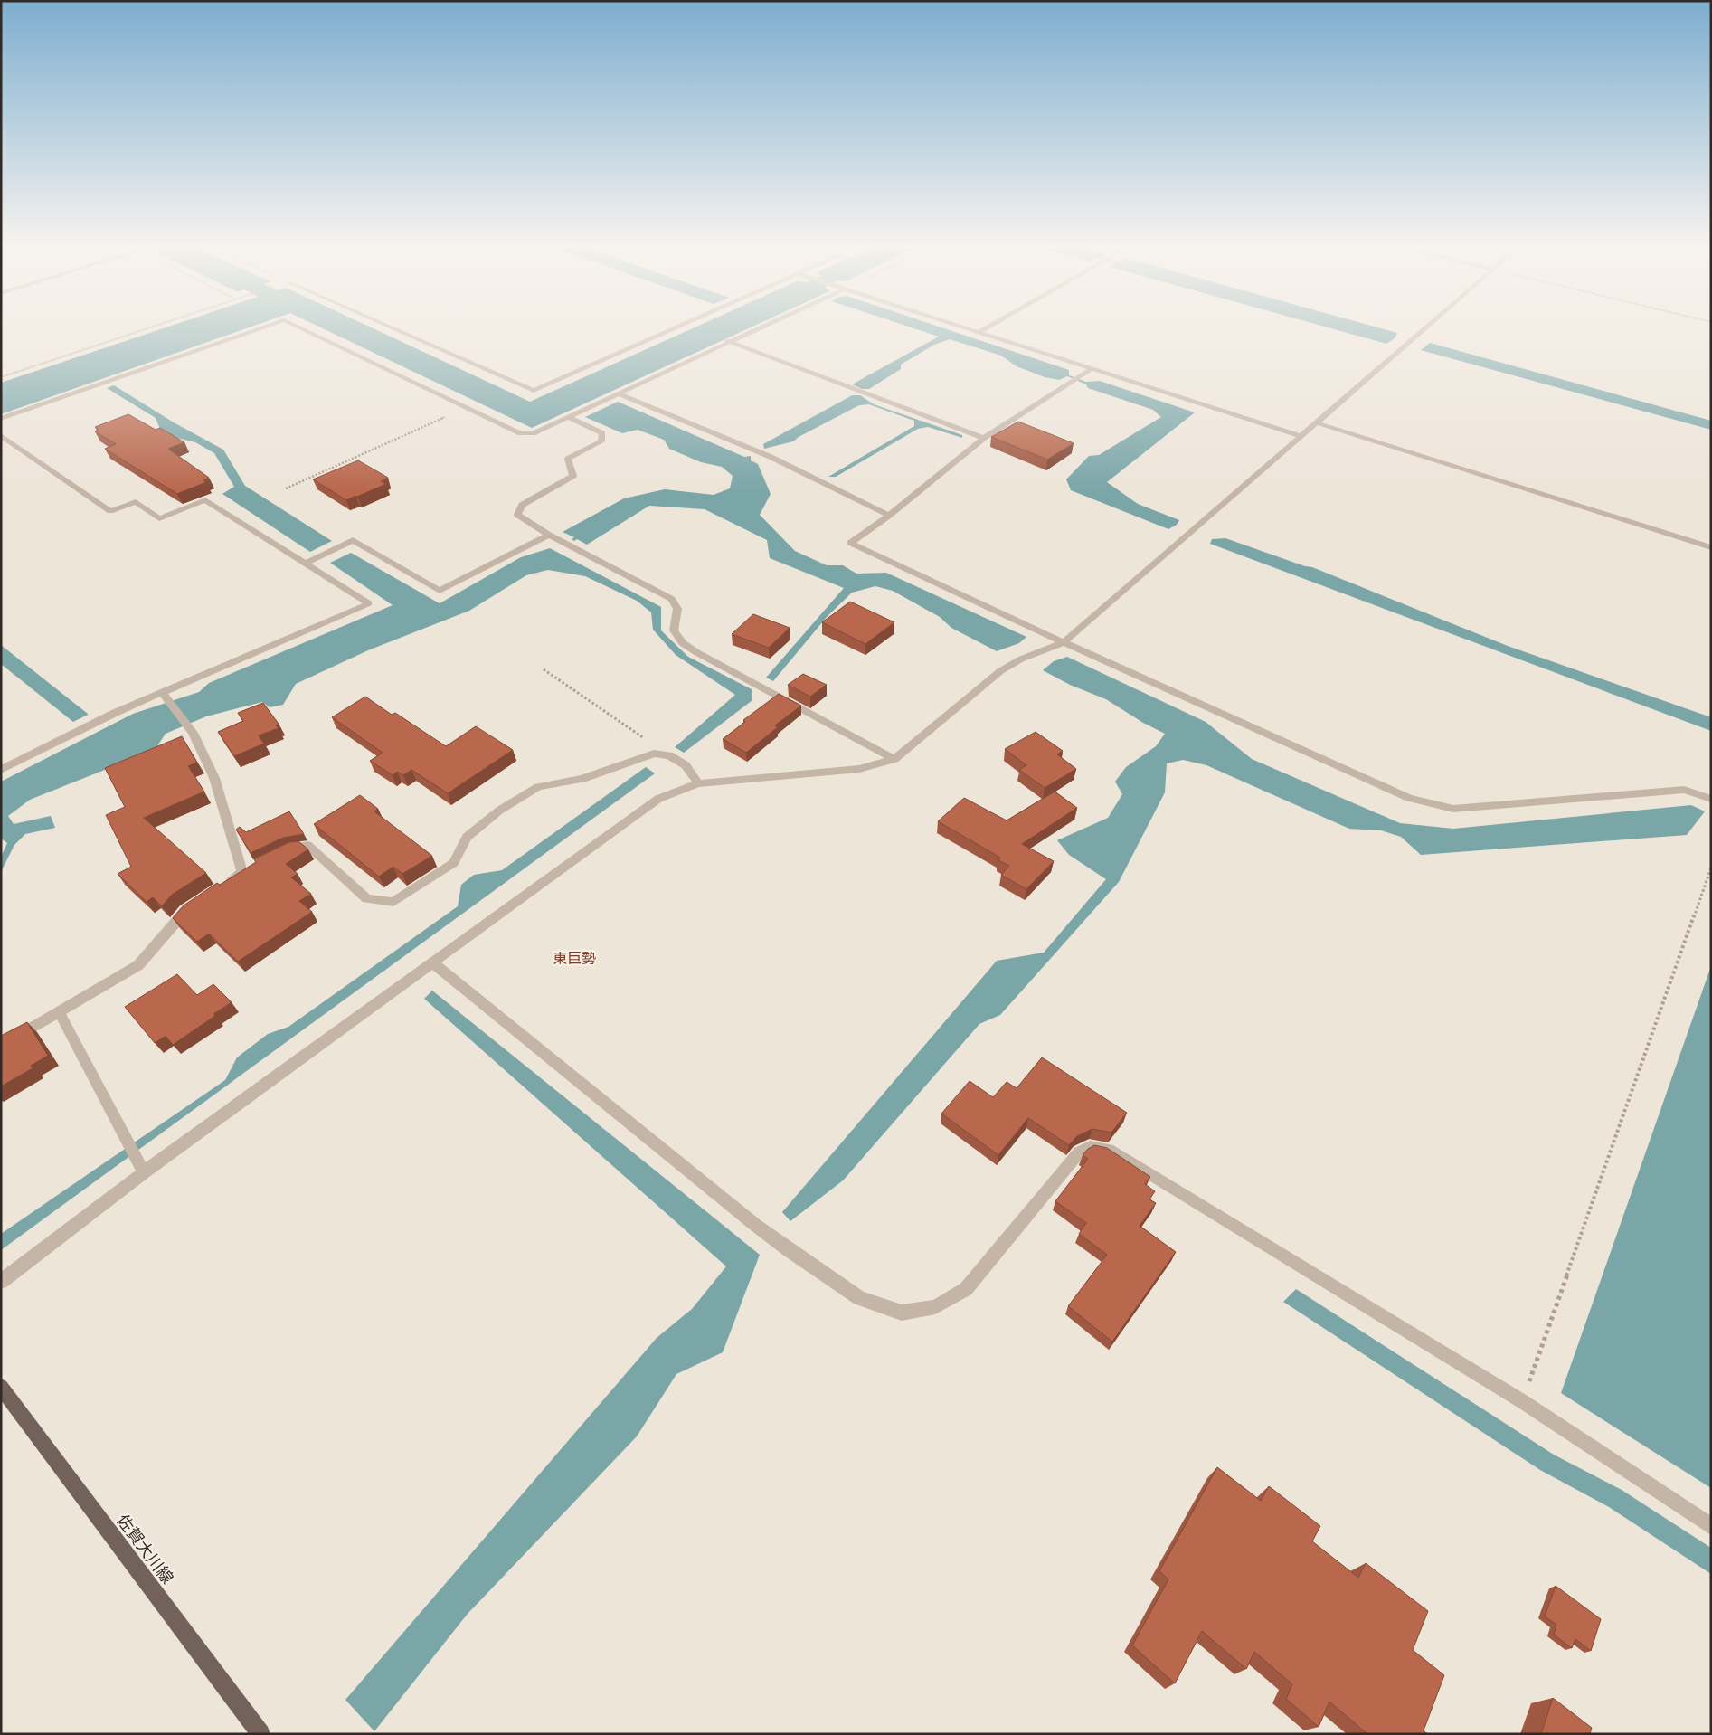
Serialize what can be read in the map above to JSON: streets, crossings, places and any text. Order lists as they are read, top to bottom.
{
  "streets": {
    "main road": ["佐賀大川線"]
  },
  "districts": ["東巨勢"]
}
